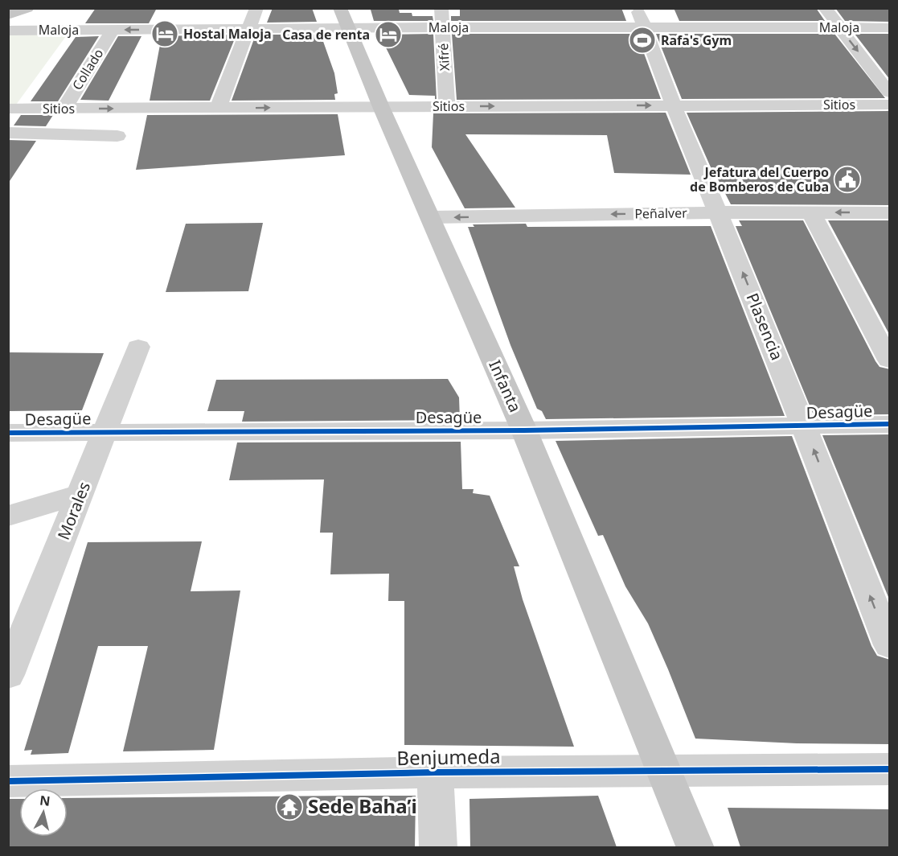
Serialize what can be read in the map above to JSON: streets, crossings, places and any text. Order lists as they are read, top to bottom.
{
  "streets": {
    "main road": ["Infanta"],
    "street": [
      "Maloja",
      "Xifré",
      "Collado",
      "Sitios",
      "Peñalver",
      "Plasencia",
      "Desagüe",
      "Morales",
      "Benjumeda"
    ]
  },
  "crossings": [
    ["Maloja", "Xifré"],
    ["Maloja", "Collado"],
    ["Maloja", "Plasencia"],
    ["Maloja", "Infanta"],
    ["Xifré", "Sitios"],
    ["Collado", "Sitios"],
    ["Sitios", "Plasencia"],
    ["Sitios", "Infanta"],
    ["Peñalver", "Plasencia"],
    ["Peñalver", "Infanta"],
    ["Plasencia", "Desagüe"],
    ["Infanta", "Desagüe"],
    ["Infanta", "Benjumeda"],
    ["Desagüe", "Morales"]
  ],
  "one_way": ["Sitios", "Peñalver"],
  "places": {
    "hotel": ["Hostal Maloja", "Casa de renta"],
    "sports": ["Rafa's Gym"],
    "public building": ["Jefatura del Cuerpo de Bomberos de Cuba"],
    "temple": ["Sede Baha’i"]
  },
  "north": "top"
}
